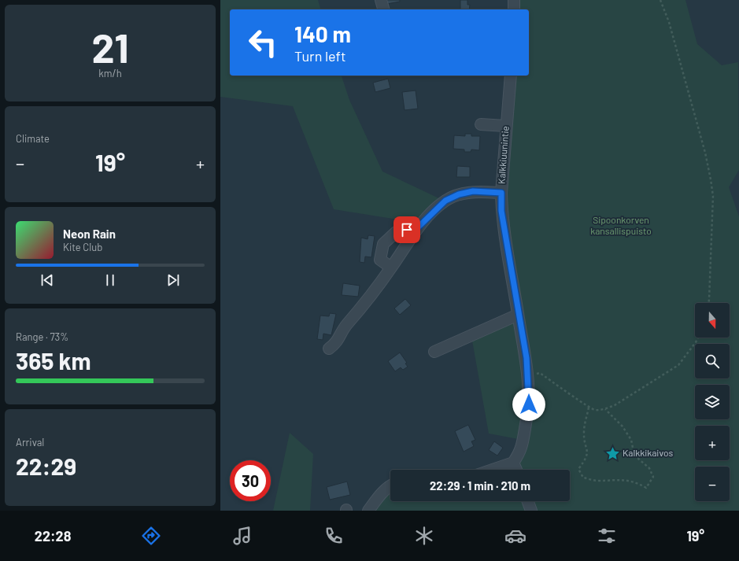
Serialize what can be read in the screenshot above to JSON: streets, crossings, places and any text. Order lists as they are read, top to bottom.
{
  "streets": {
    "street": ["Kalkkiuunintie"]
  },
  "parks": ["Sipoonkorven kansallispuisto"],
  "places": {
    "place": ["Kalkkikaivos"]
  },
  "north": "bottom",
  "page": {
    "tile": [
      ["21", "km/h"],
      "Climate",
      ["Range · 73%", "365 km"],
      ["Arrival", "22:29"]
    ],
    "turn": ["140 m", "Turn left"],
    "heat": ["−", "19°", "+"],
    "song": ["Neon Rain", "Kite Club"],
    "map_buttons": ["+", "−"],
    "limit": "30",
    "trip": "22:29 · 1 min · 210 m",
    "tabs": ["22:28", "19°"]
  }
}
